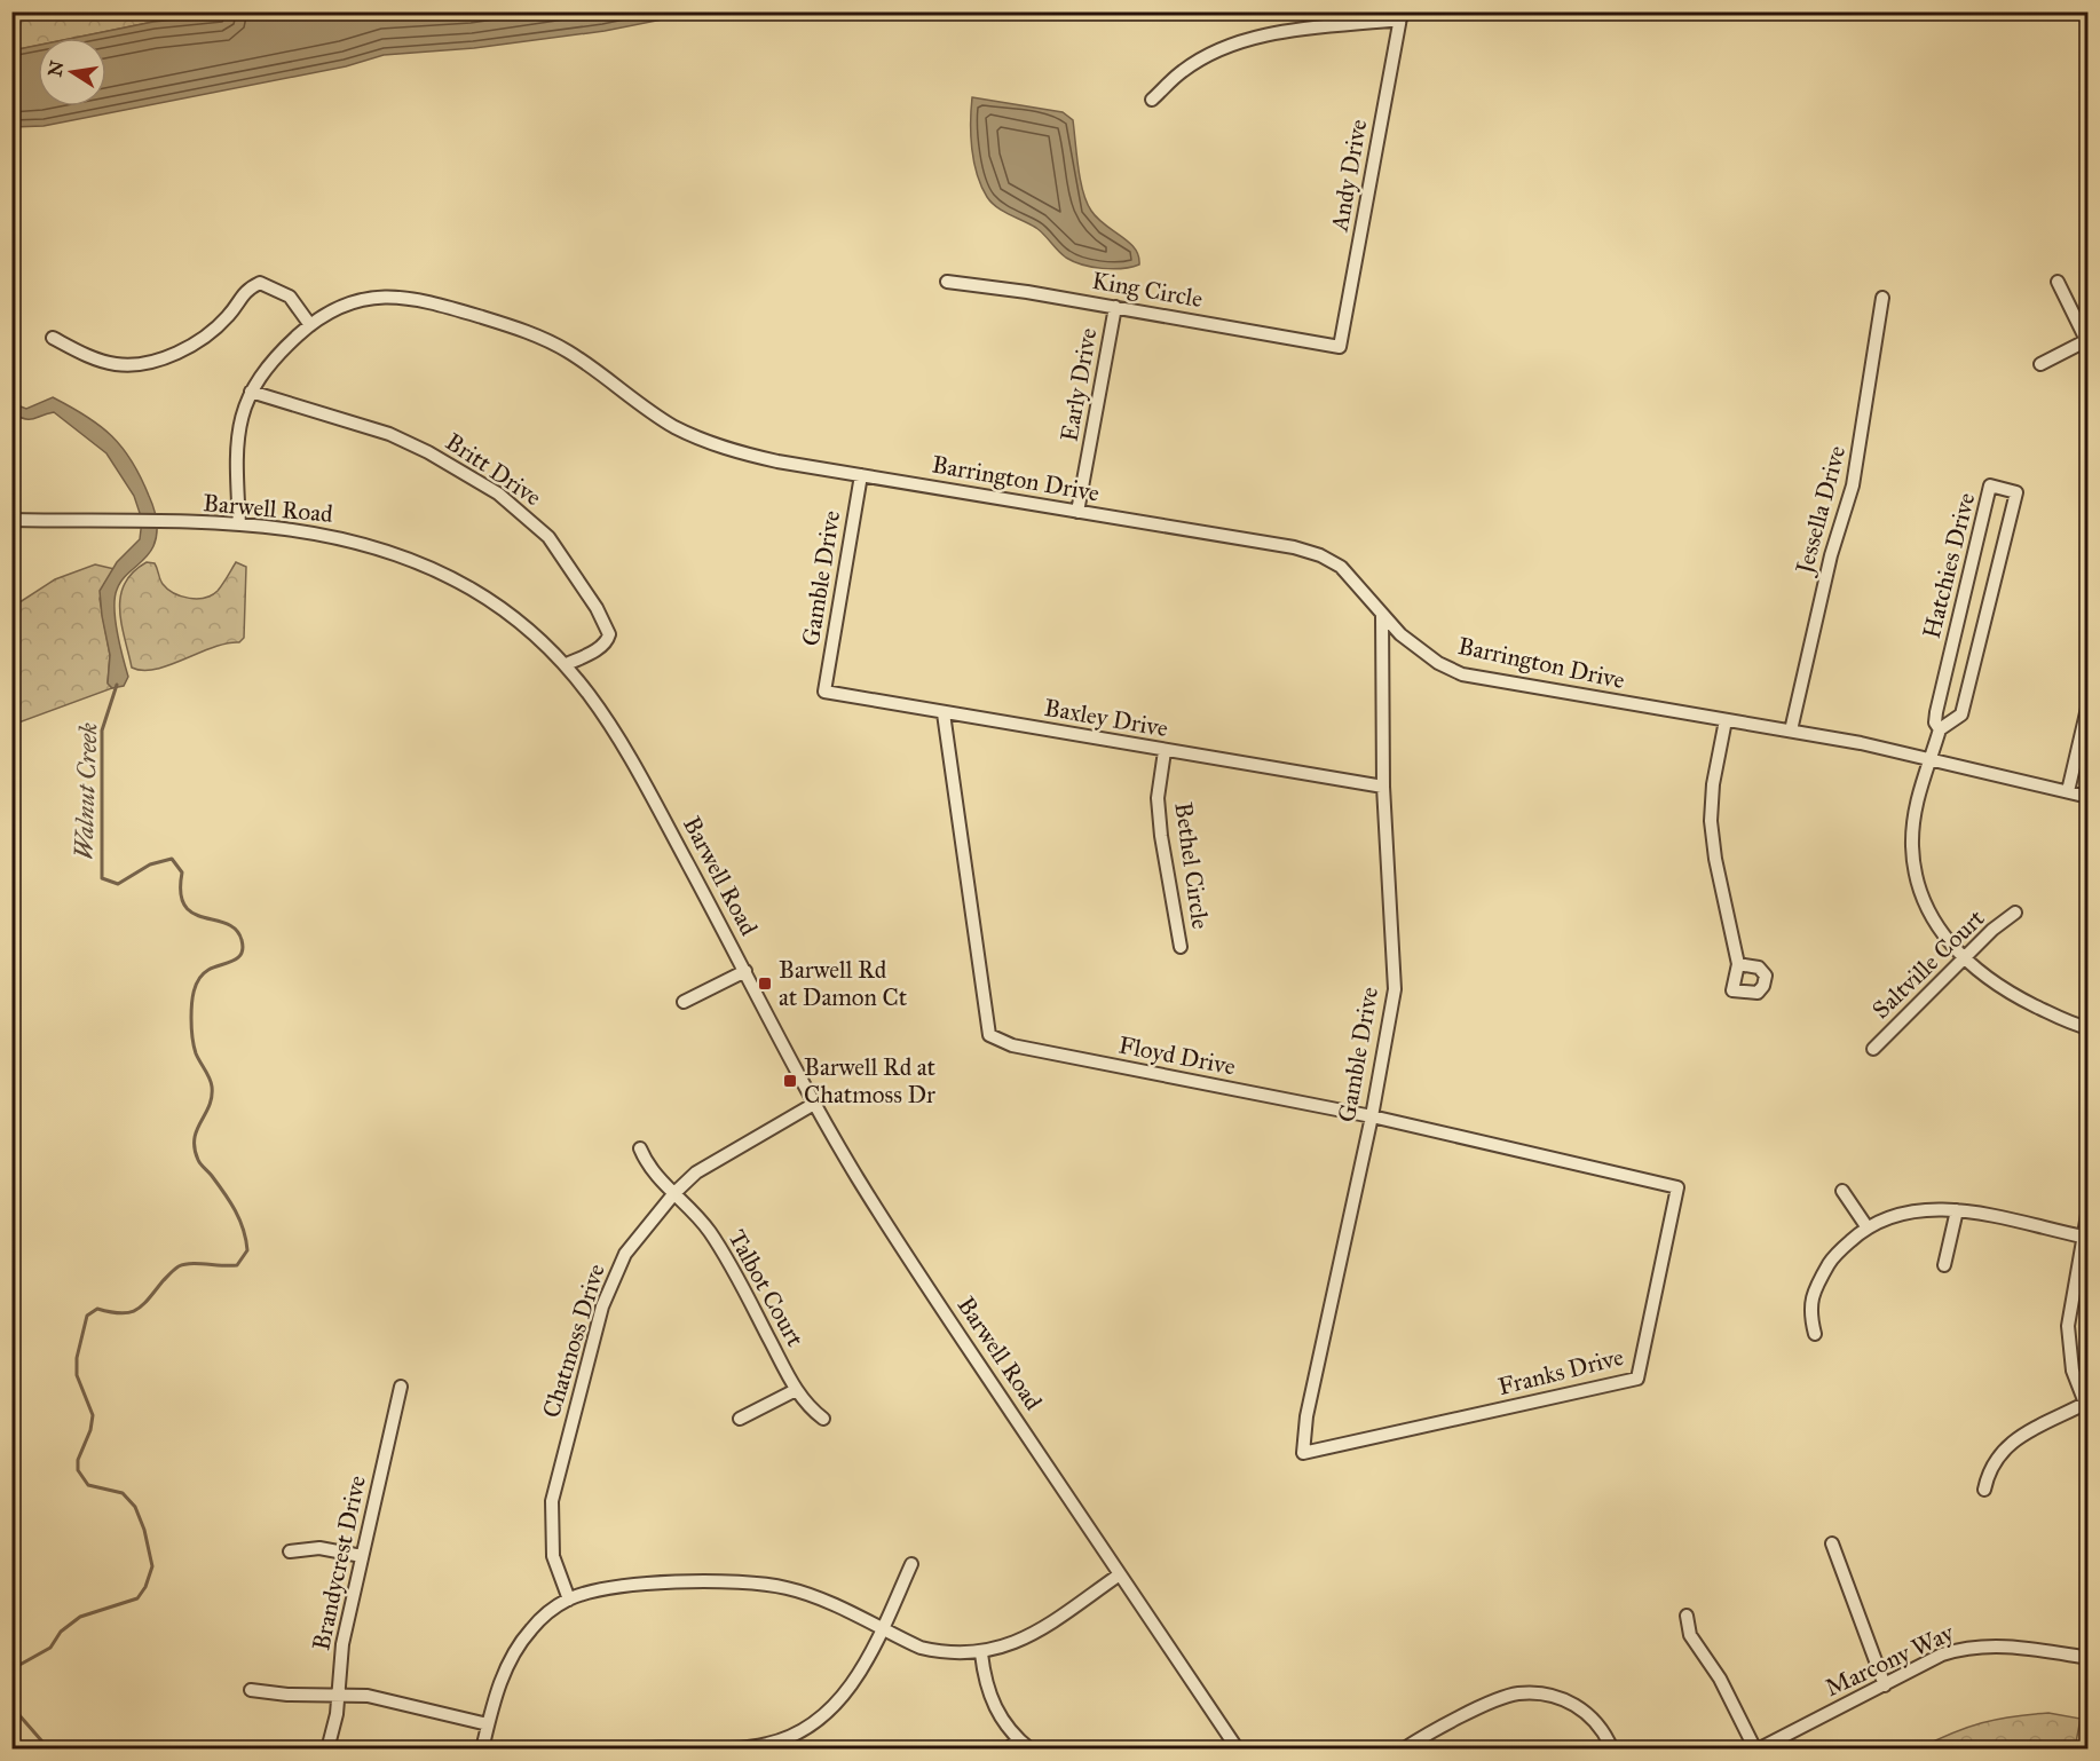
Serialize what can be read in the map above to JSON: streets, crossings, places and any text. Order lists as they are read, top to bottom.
{
  "streets": {
    "street": [
      "Andy Drive",
      "King Circle",
      "Early Drive",
      "Britt Drive",
      "Barrington Drive",
      "Barwell Road",
      "Jessella Drive",
      "Hatchies Drive",
      "Gamble Drive",
      "Baxley Drive",
      "Bethel Circle",
      "Saltville Court",
      "Floyd Drive",
      "Talbot Court",
      "Chatmoss Drive",
      "Franks Drive",
      "Brandycrest Drive",
      "Marcony Way"
    ]
  },
  "crossings": [
    ["Andy Drive", "King Circle"],
    ["King Circle", "Early Drive"],
    ["Early Drive", "Barrington Drive"],
    ["Britt Drive", "Barrington Drive"],
    ["Britt Drive", "Barwell Road"],
    ["Barrington Drive", "Barwell Road"],
    ["Barrington Drive", "Jessella Drive"],
    ["Barrington Drive", "Hatchies Drive"],
    ["Barrington Drive", "Gamble Drive"],
    ["Barwell Road", "Chatmoss Drive"],
    ["Hatchies Drive", "Saltville Court"],
    ["Gamble Drive", "Baxley Drive"],
    ["Gamble Drive", "Floyd Drive"],
    ["Gamble Drive", "Franks Drive"],
    ["Baxley Drive", "Bethel Circle"],
    ["Baxley Drive", "Floyd Drive"],
    ["Floyd Drive", "Franks Drive"],
    ["Talbot Court", "Chatmoss Drive"]
  ],
  "water": ["Walnut Creek"],
  "places": {
    "transit": ["Barwell Rd at Damon Ct", "Barwell Rd at Chatmoss Dr"]
  },
  "north": "left"
}
